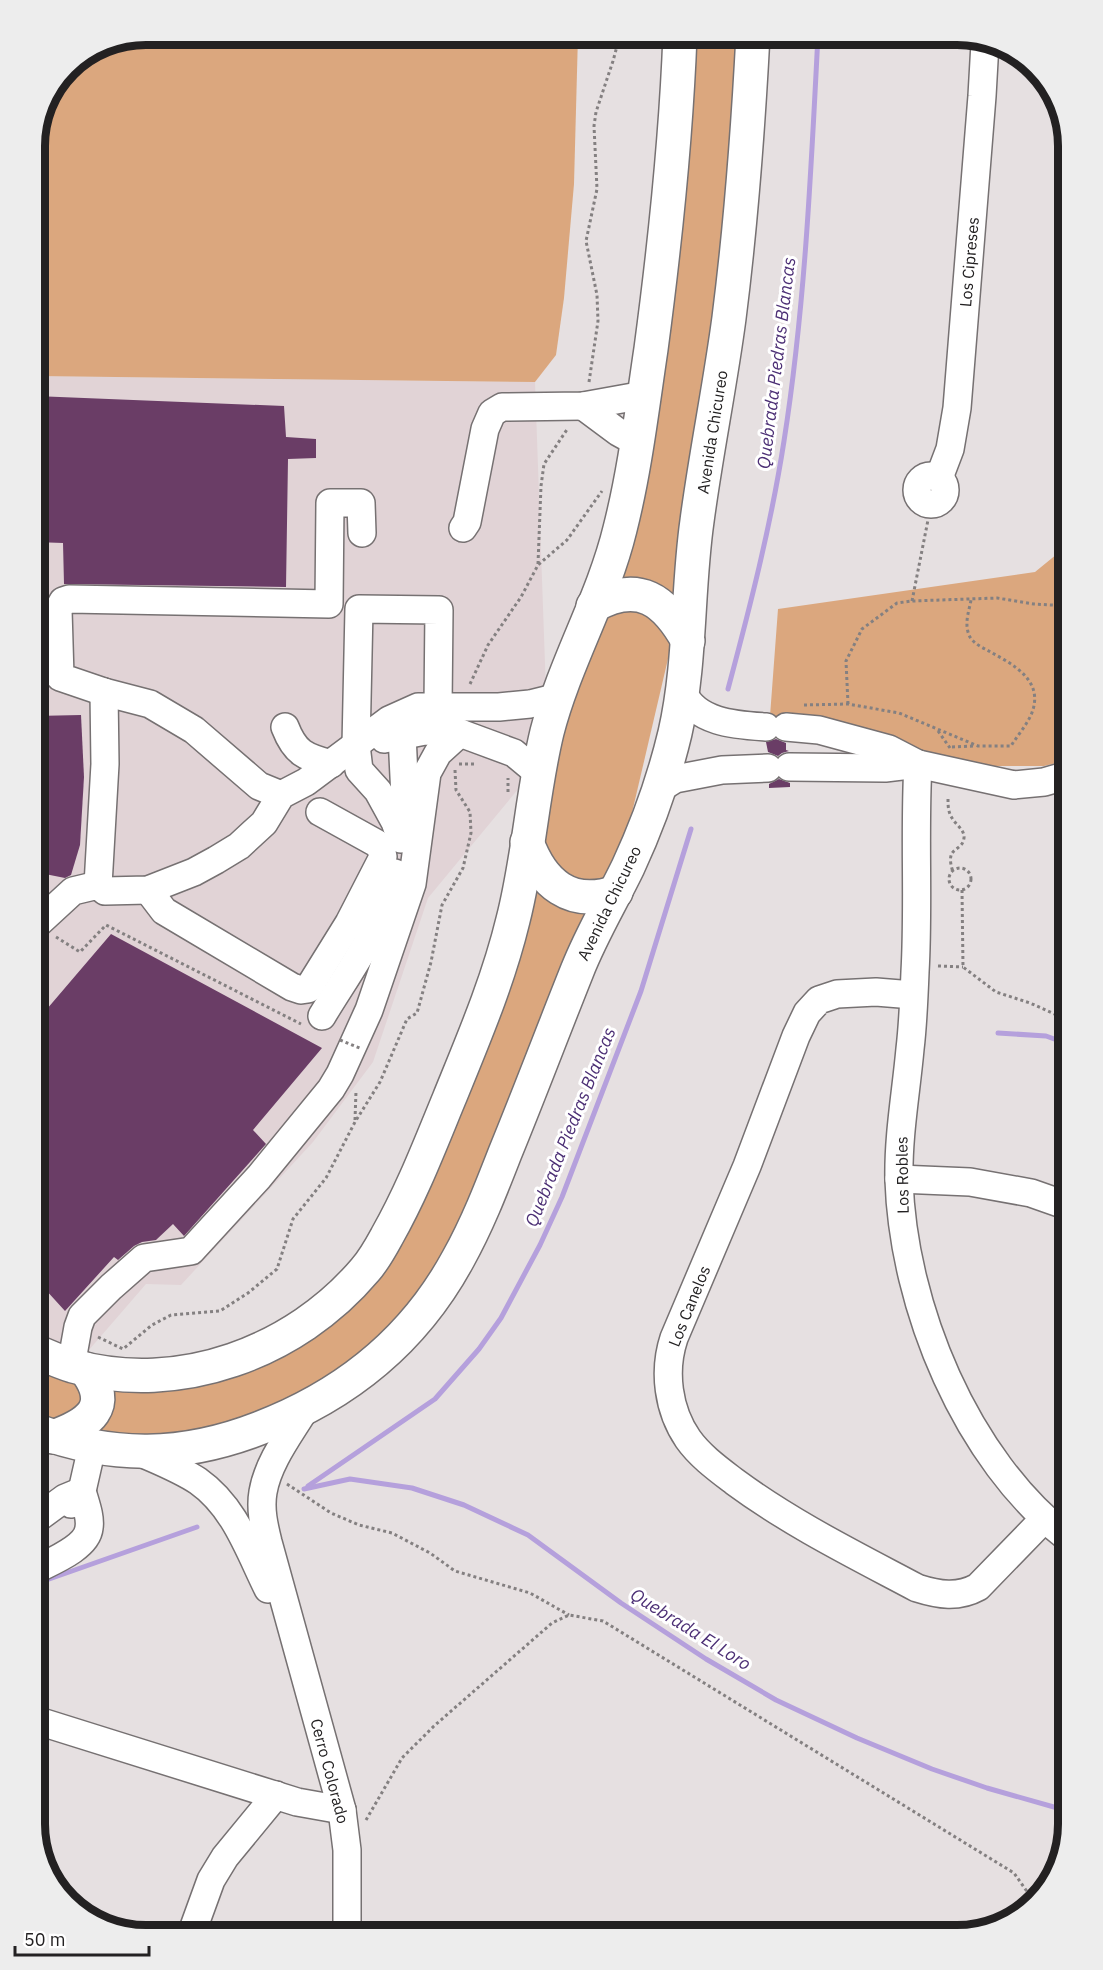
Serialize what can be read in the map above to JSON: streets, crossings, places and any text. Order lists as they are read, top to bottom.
{
  "streets": {
    "main road": ["Avenida Chicureo"],
    "street": [
      "Los Cipreses",
      "Los Robles",
      "Los Canelos",
      "Cerro Colorado"
    ]
  },
  "crossings": [
    ["Avenida Chicureo", "Cerro Colorado"],
    ["Los Robles", "Los Canelos"]
  ],
  "water": ["Quebrada Piedras Blancas", "Quebrada El Loro"],
  "scale_bar": "50 m"
}
